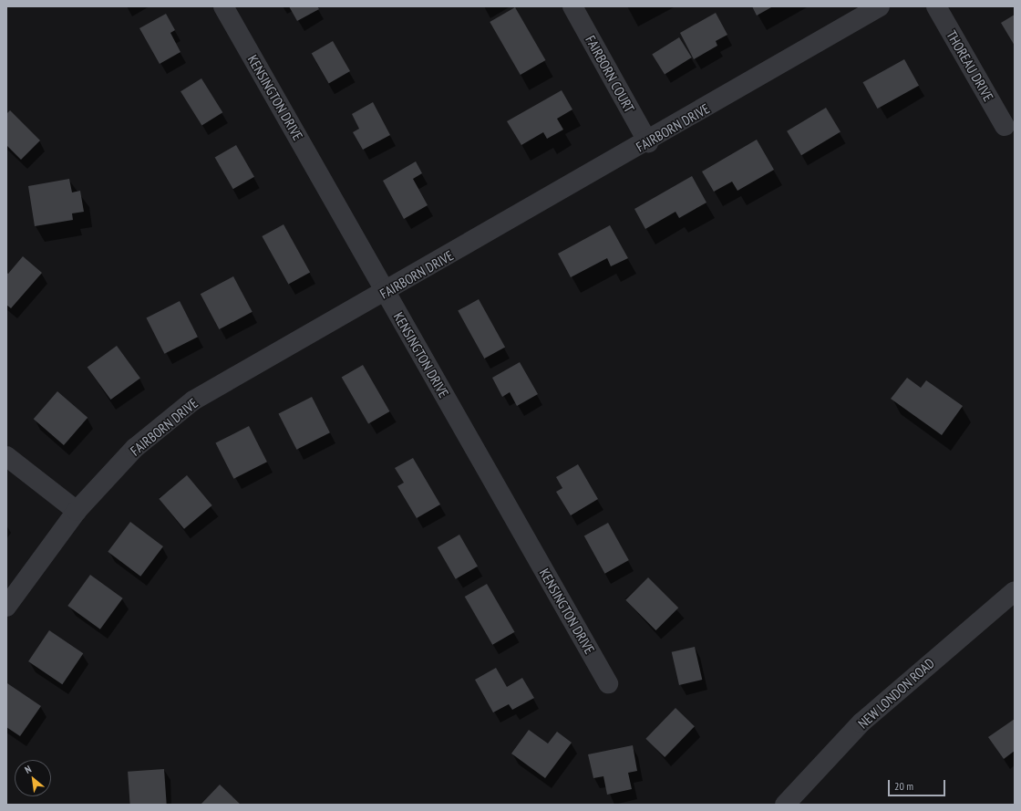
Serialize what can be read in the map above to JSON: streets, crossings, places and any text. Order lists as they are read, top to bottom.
{
  "streets": {
    "street": [
      "THOREAU DRIVE",
      "FAIRBORN COURT",
      "KENSINGTON DRIVE",
      "FAIRBORN DRIVE",
      "NEW LONDON ROAD"
    ]
  },
  "crossings": [
    ["FAIRBORN COURT", "FAIRBORN DRIVE"],
    ["KENSINGTON DRIVE", "FAIRBORN DRIVE"]
  ],
  "scale_bar": "20 m",
  "north": "top left"
}
